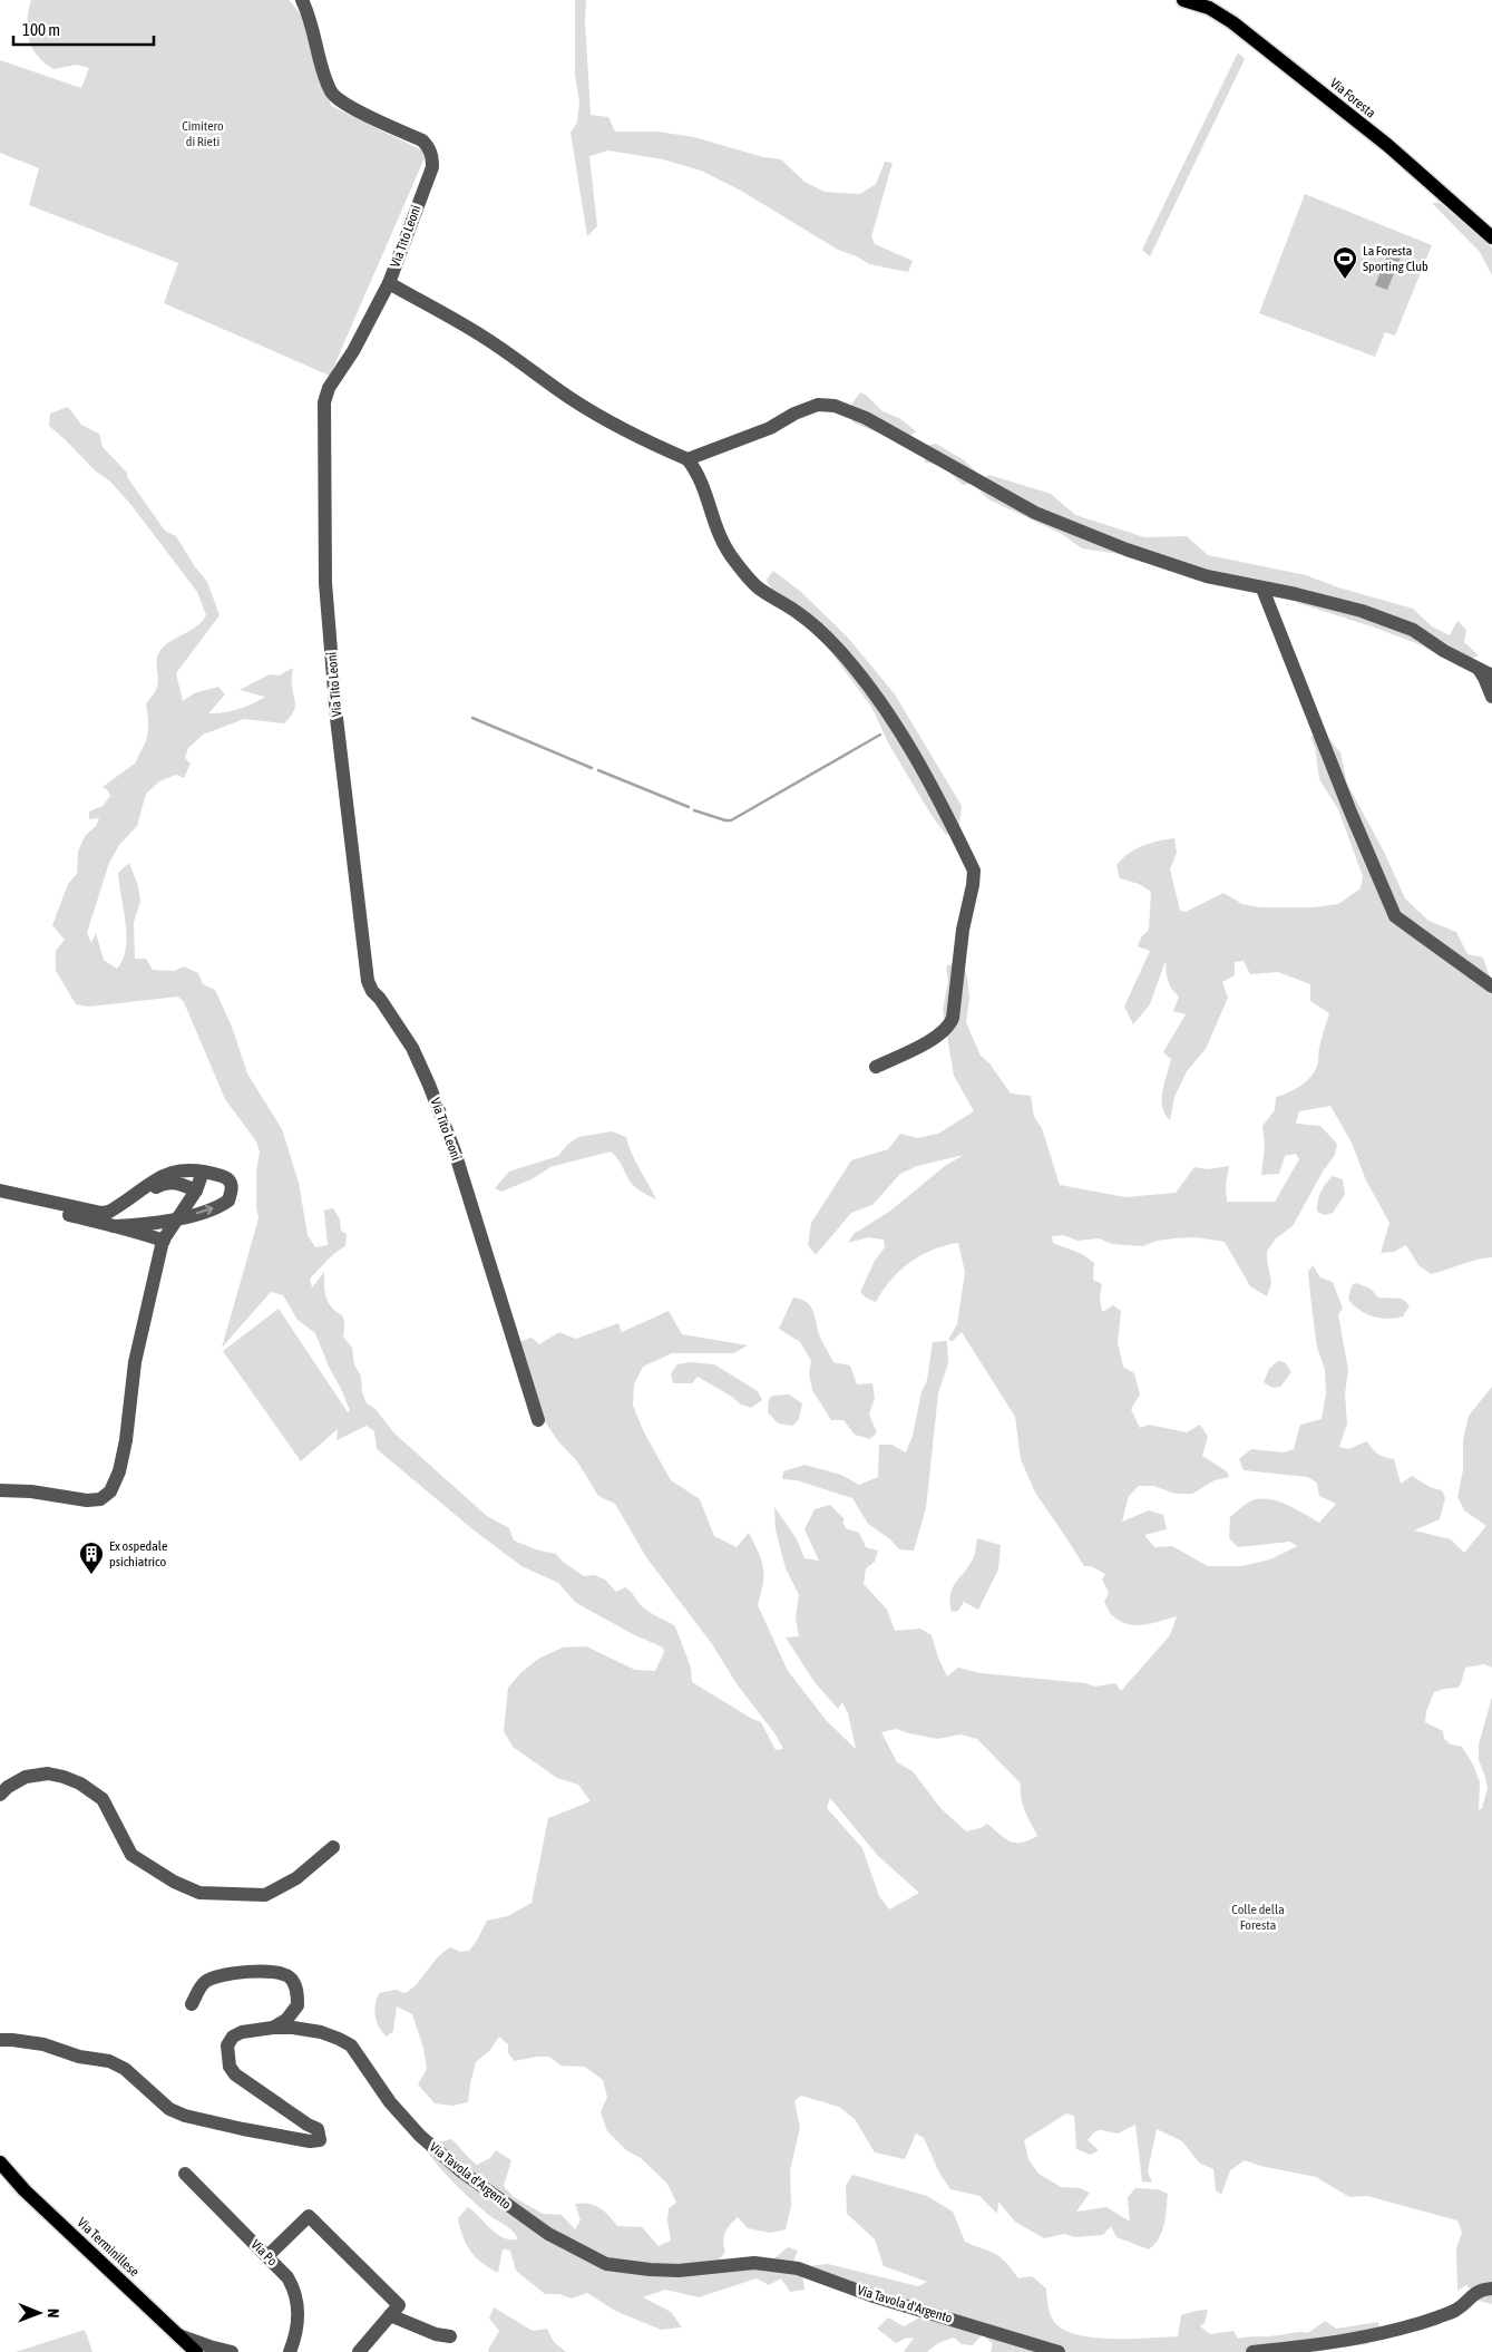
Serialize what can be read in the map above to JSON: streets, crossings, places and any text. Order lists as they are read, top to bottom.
{
  "streets": {
    "main road": ["Via Foresta", "Via Terminillese"],
    "street": ["Via Tito Leoni", "Via Tavola d'Argento", "Via Po"]
  },
  "parks": ["Cimitero di Rieti", "Colle della Foresta"],
  "places": {
    "sports": ["La Foresta Sporting Club"],
    "building": ["Ex ospedale psichiatrico"]
  },
  "scale_bar": "100 m",
  "north": "right"
}
